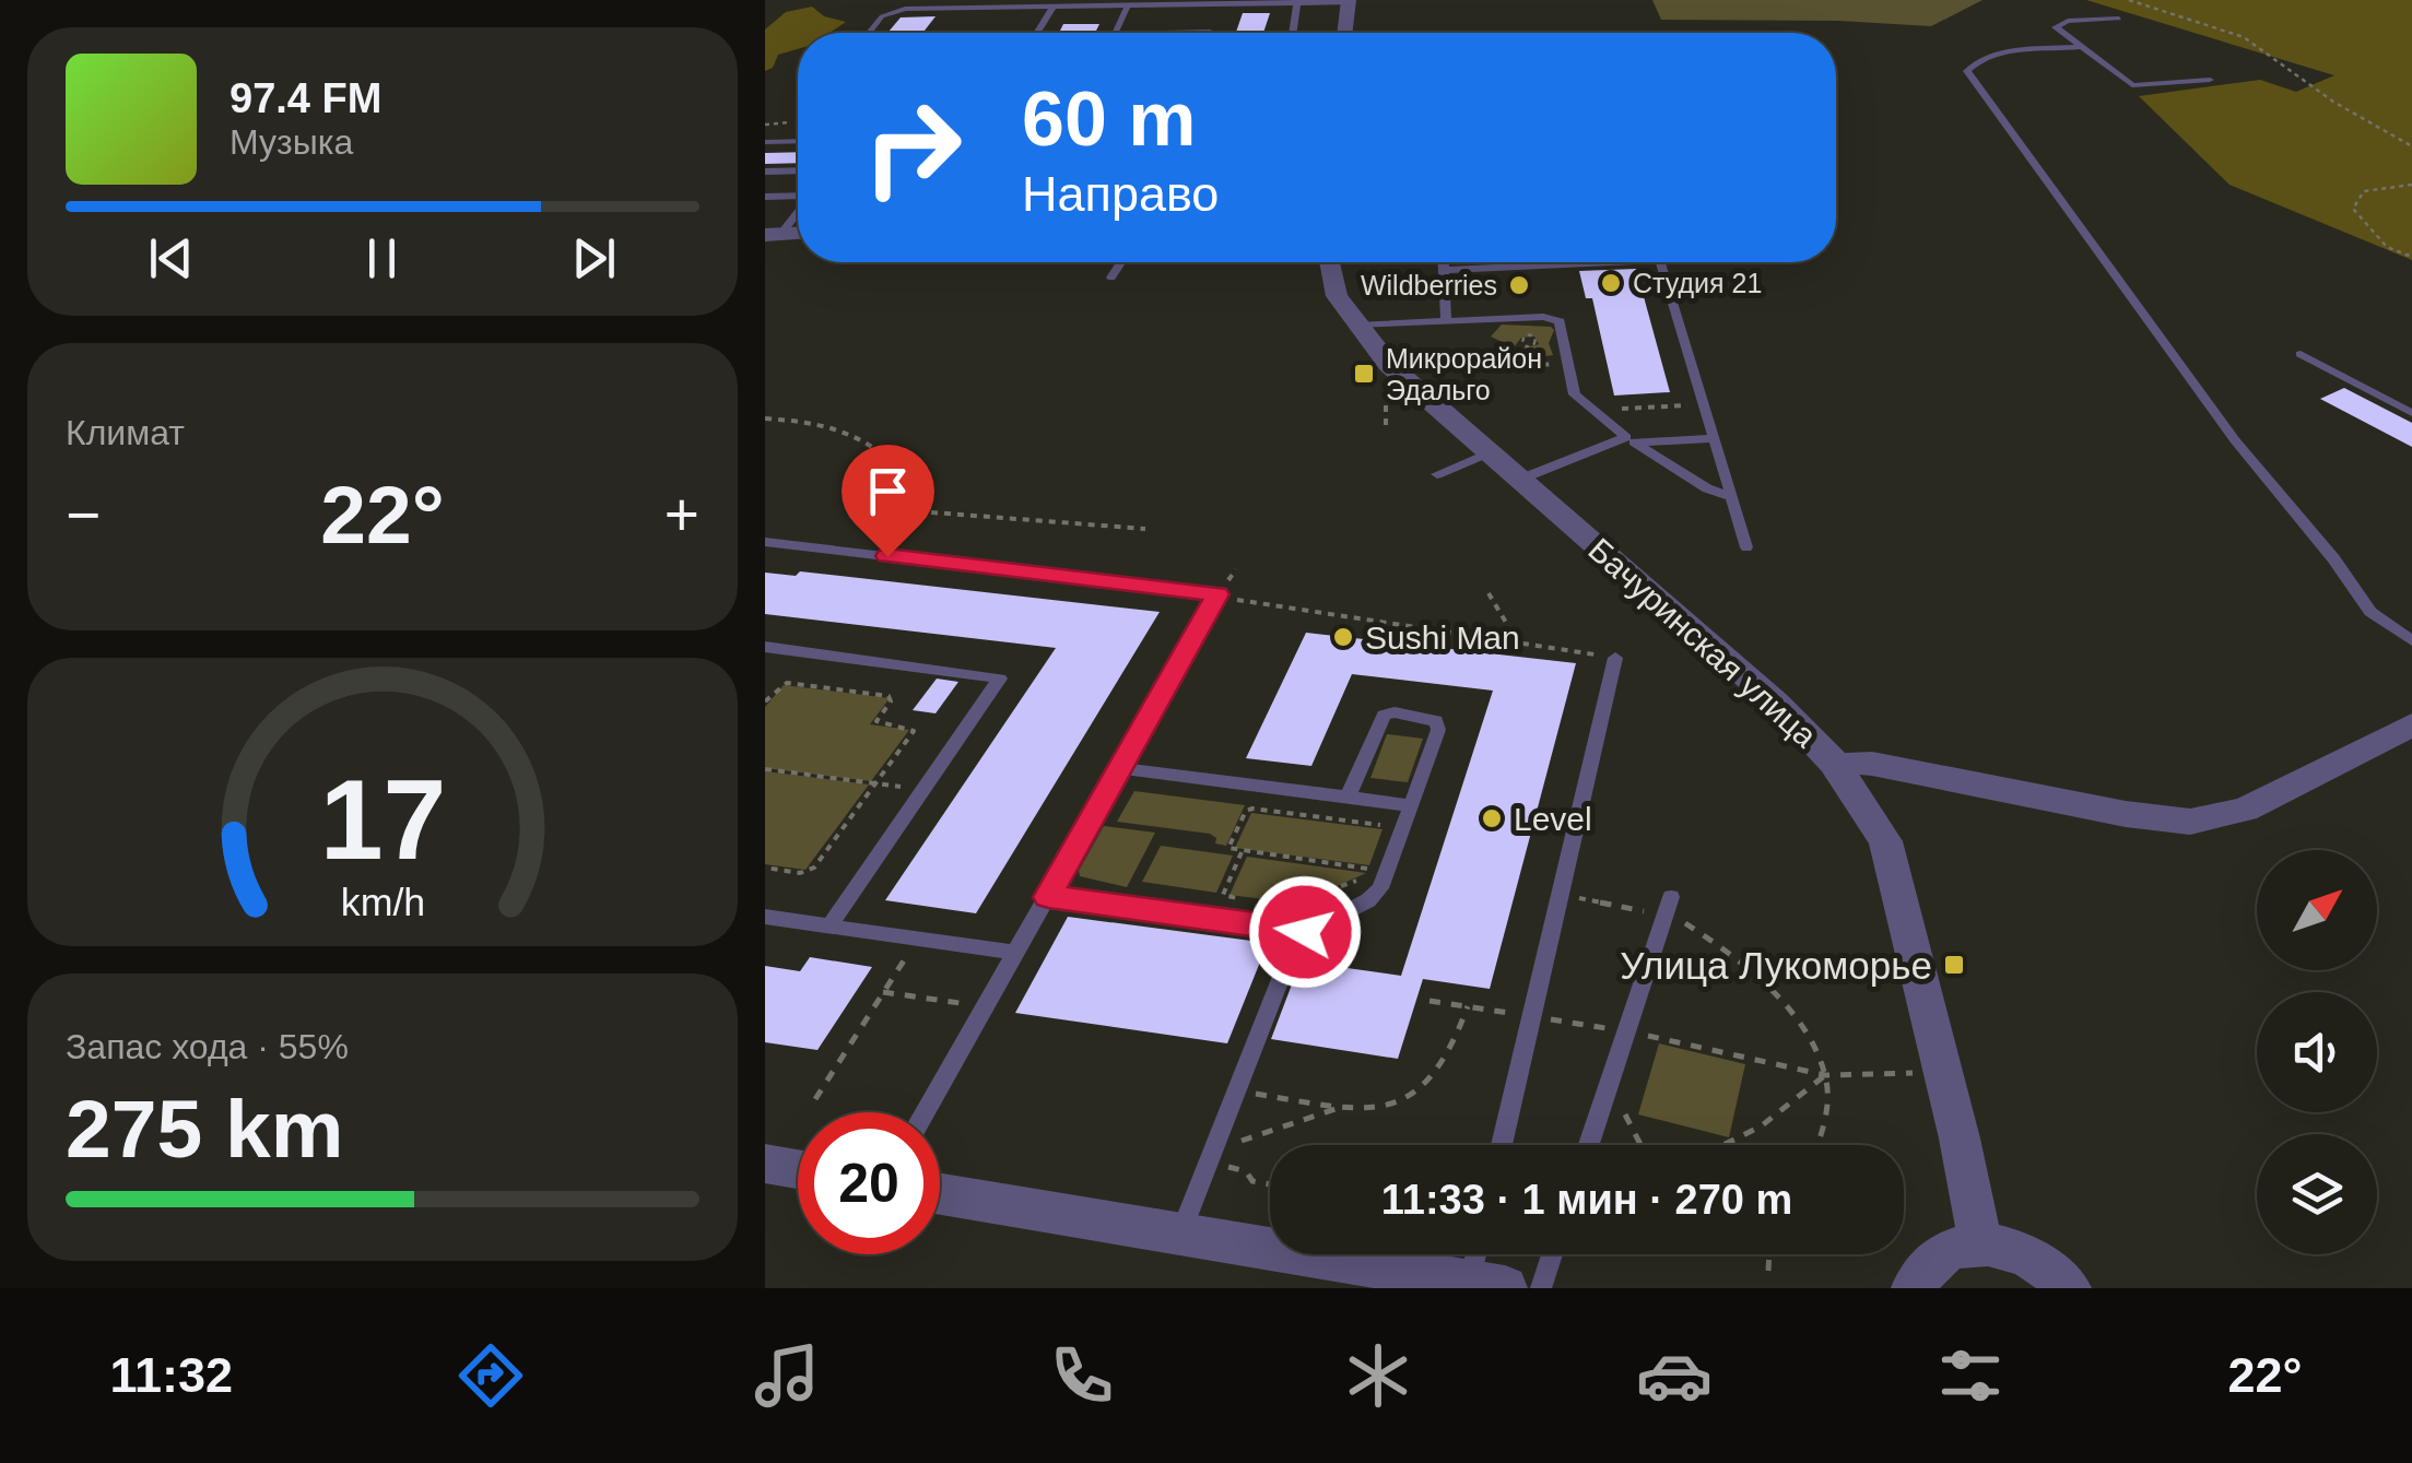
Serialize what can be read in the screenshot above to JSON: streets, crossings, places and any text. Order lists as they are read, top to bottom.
{
  "streets": {
    "street": ["Бачуринская улица"]
  },
  "places": {
    "other": [
      "Студия 21",
      "Wildberries",
      "Sushi Man",
      "Level"
    ],
    "transit": ["Микрорайон Эдальго", "Улица Лукоморье"]
  },
  "north": "top right",
  "page": {
    "turn": ["60 m", "Направо"],
    "song": ["97.4 FM", "Музыка"],
    "tile": [
      "Климат",
      ["Запас хода · 55%", "275 km"]
    ],
    "heat": ["−", "22°", "+"],
    "limit": "20",
    "trip": "11:33 · 1 мин · 270 m",
    "tabs": ["11:32", "22°"],
    "gauge": ["17", "km/h"]
  }
}
